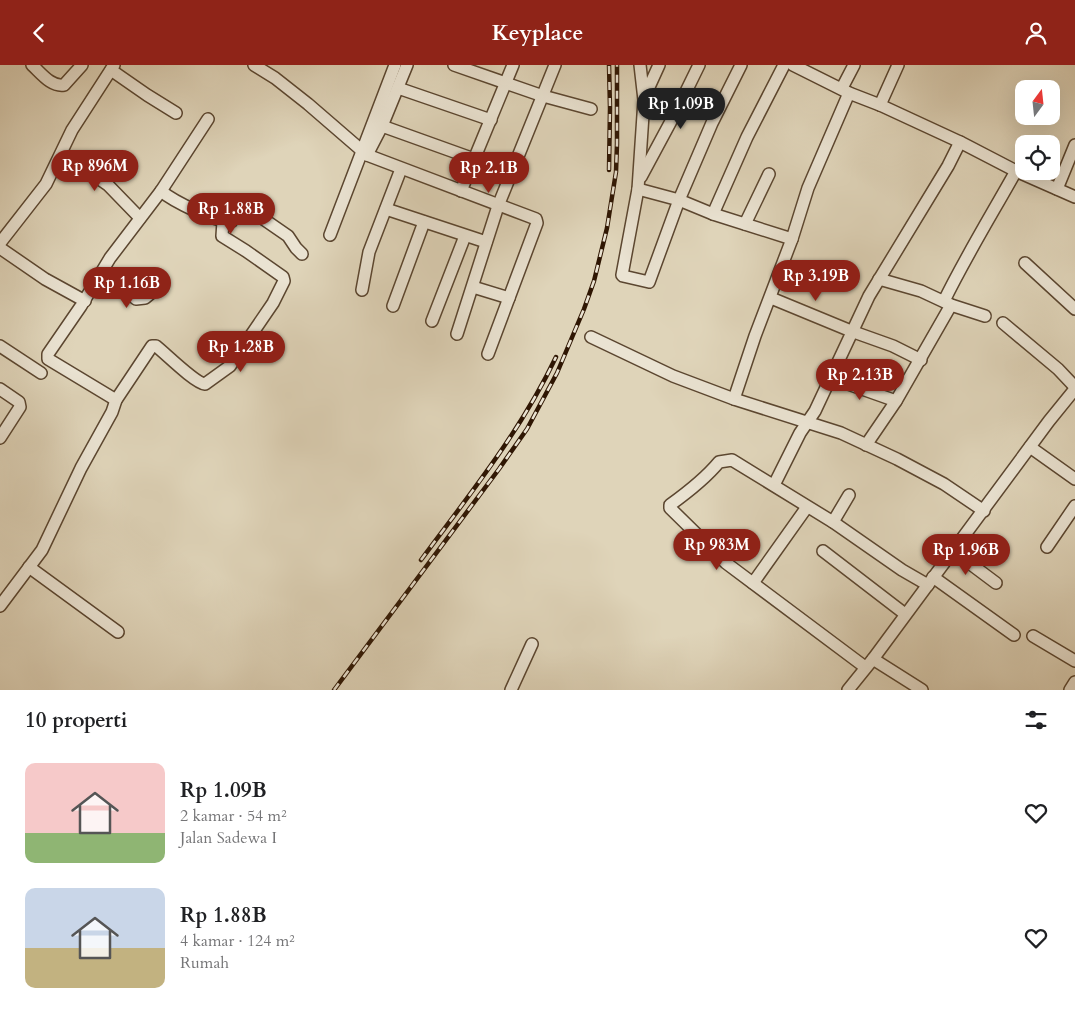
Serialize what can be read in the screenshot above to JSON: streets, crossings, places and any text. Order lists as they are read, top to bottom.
{
  "north": "top",
  "page": {
    "header": "Keyplace",
    "price": [
      "Rp 1.09B",
      "Rp 896M",
      "Rp 2.1B",
      "Rp 1.88B",
      "Rp 3.19B",
      "Rp 1.16B",
      "Rp 1.28B",
      "Rp 2.13B",
      "Rp 983M",
      "Rp 1.96B"
    ],
    "heading": "10 properti",
    "list": [
      {
        "name": "Rp 1.09B",
        "note": "2 kamar · 54 m² · Jalan Sadewa I"
      },
      {
        "name": "Rp 1.88B",
        "note": "4 kamar · 124 m² · Rumah"
      }
    ]
  }
}
